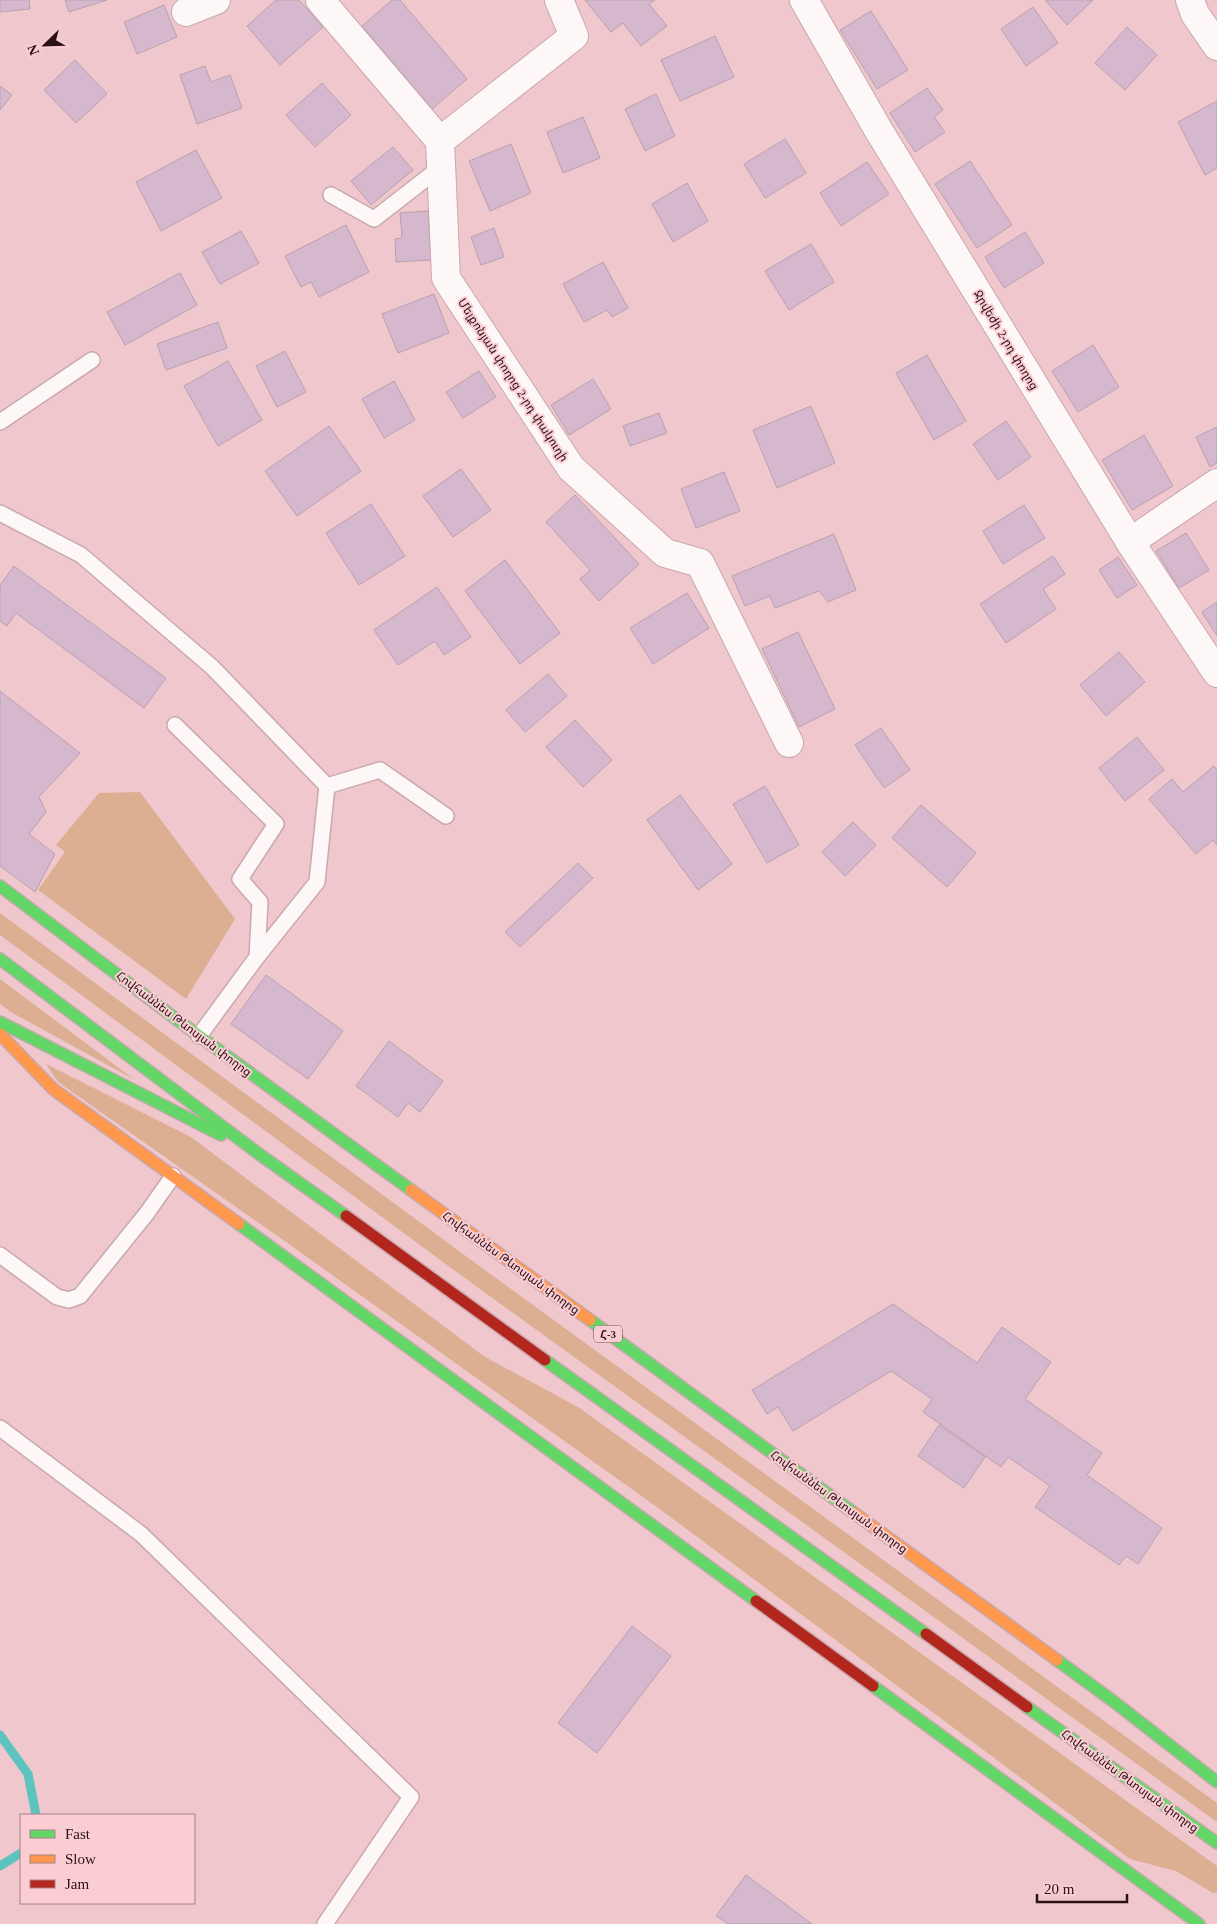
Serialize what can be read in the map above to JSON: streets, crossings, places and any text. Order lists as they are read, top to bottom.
{
  "streets": {
    "main road": ["Հովհաննես Թևոսյան փողոց", "Հ-3"],
    "street": ["Ջրվեժի 2-րդ փողոց", "Մելքոնյան փողոց 2-րդ փակուղի"]
  },
  "legend": ["Fast", "Slow", "Jam"],
  "scale_bar": "20 m",
  "north": "bottom left"
}
